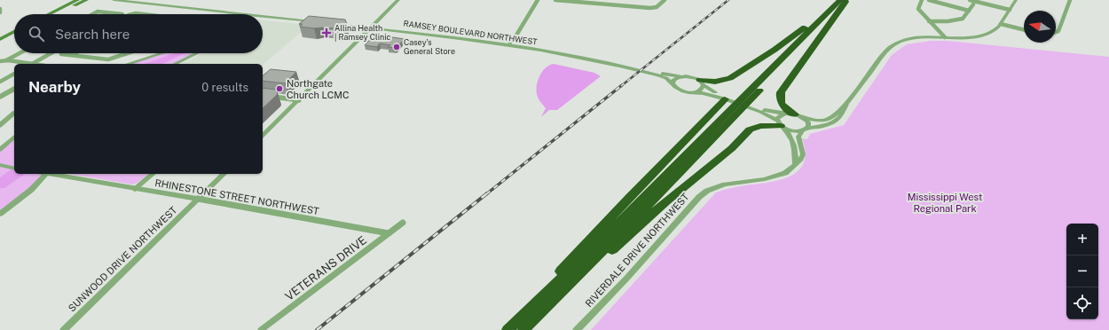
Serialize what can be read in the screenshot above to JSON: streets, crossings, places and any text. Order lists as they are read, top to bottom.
{
  "streets": {
    "street": [
      "RAMSEY BOULEVARD NORTHWEST",
      "RHINESTONE STREET NORTHWEST",
      "RIVERDALE DRIVE NORTHWEST",
      "SUNWOOD DRIVE NORTHWEST",
      "VETERANS DRIVE"
    ]
  },
  "crossings": [
    ["RHINESTONE STREET NORTHWEST", "SUNWOOD DRIVE NORTHWEST"],
    ["RHINESTONE STREET NORTHWEST", "VETERANS DRIVE"]
  ],
  "parks": ["Mississippi West Regional Park"],
  "places": {
    "health": ["Allina Health | Ramsey Clinic"],
    "other": ["Casey's General Store", "Northgate Church LCMC"]
  },
  "north": "left",
  "page": {
    "search": "Search here",
    "heading": ["Nearby", "0 results"],
    "map_buttons": ["+", "−"]
  }
}
